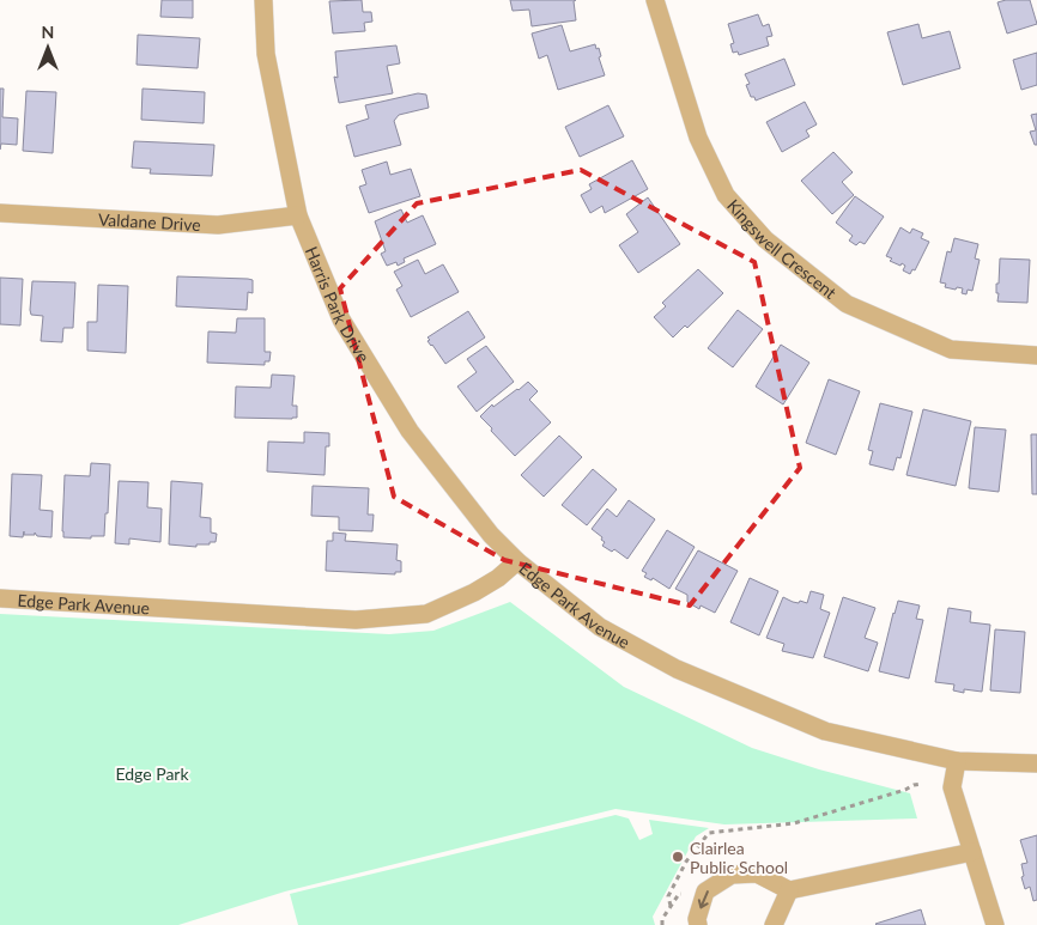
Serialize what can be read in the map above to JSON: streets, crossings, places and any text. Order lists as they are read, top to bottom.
{
  "streets": {
    "street": [
      "Valdane Drive",
      "Kingswell Crescent",
      "Harris Park Drive",
      "Edge Park Avenue"
    ]
  },
  "crossings": [
    ["Valdane Drive", "Harris Park Drive"],
    ["Harris Park Drive", "Edge Park Avenue"]
  ],
  "parks": ["Edge Park"],
  "places": ["Clairlea Public School"],
  "north": "top"
}
